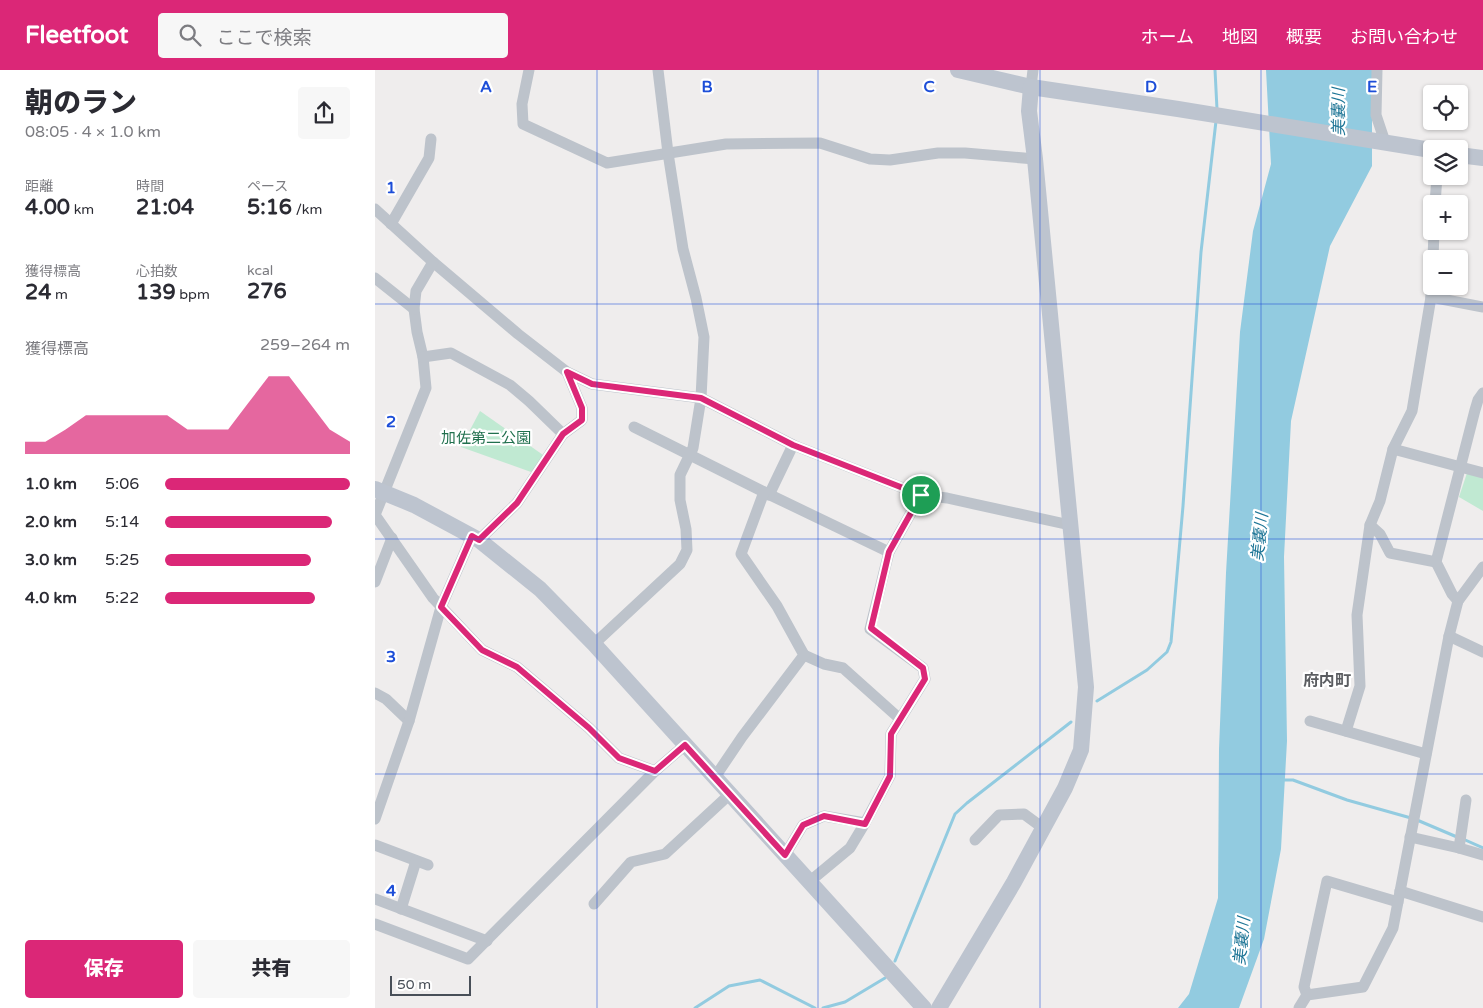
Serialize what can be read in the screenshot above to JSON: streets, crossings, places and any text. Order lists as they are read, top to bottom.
{
  "districts": ["府内町"],
  "water": ["美嚢川"],
  "parks": ["加佐第二公園"],
  "scale_bar": "50 m",
  "page": {
    "header": "Fleetfoot",
    "search": "ここで検索",
    "nav": [
      "ホーム",
      "地図",
      "概要",
      "お問い合わせ"
    ],
    "heading": ["朝のラン", "08:05 · 4 × 1.0 km"],
    "map_buttons": ["+", "−"],
    "stats": [
      ["距離", "4.00 km"],
      ["時間", "21:04"],
      ["ペース", "5:16 /km"],
      ["獲得標高", "24 m"],
      ["心拍数", "139 bpm"],
      ["kcal", "276"]
    ],
    "chart": ["獲得標高", "259–264 m"],
    "list": [
      {
        "name": "1.0 km",
        "note": "5:06"
      },
      {
        "name": "2.0 km",
        "note": "5:14"
      },
      {
        "name": "3.0 km",
        "note": "5:25"
      },
      {
        "name": "4.0 km",
        "note": "5:22"
      }
    ],
    "buttons": ["保存", "共有"],
    "scale": "50 m"
  },
  "grid": {
    "columns": [
      "A",
      "B",
      "C",
      "D",
      "E"
    ],
    "rows": [
      "1",
      "2",
      "3",
      "4"
    ]
  }
}
